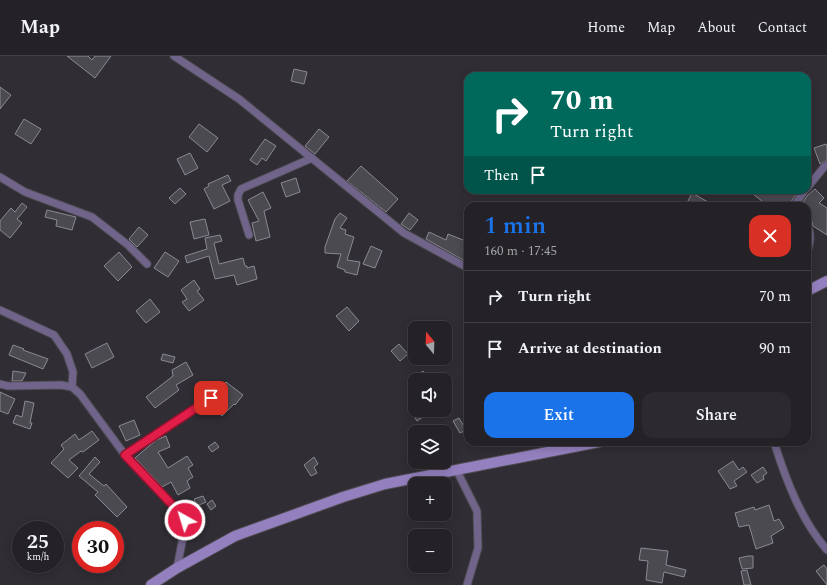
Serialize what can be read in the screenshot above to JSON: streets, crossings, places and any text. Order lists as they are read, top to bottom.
{
  "north": "top",
  "page": {
    "header": "Map",
    "nav": [
      "Home",
      "Map",
      "About",
      "Contact"
    ],
    "turn": ["70 m", "Turn right"],
    "then": "Then",
    "heading": ["1 min", "160 m · 17:45"],
    "list": [
      {
        "name": "Turn right",
        "value": "70 m"
      },
      {
        "name": "Arrive at destination",
        "value": "90 m"
      }
    ],
    "map_buttons": ["+", "−"],
    "buttons": ["Exit", "Share"],
    "speed": "25 km/h",
    "limit": "30"
  }
}
